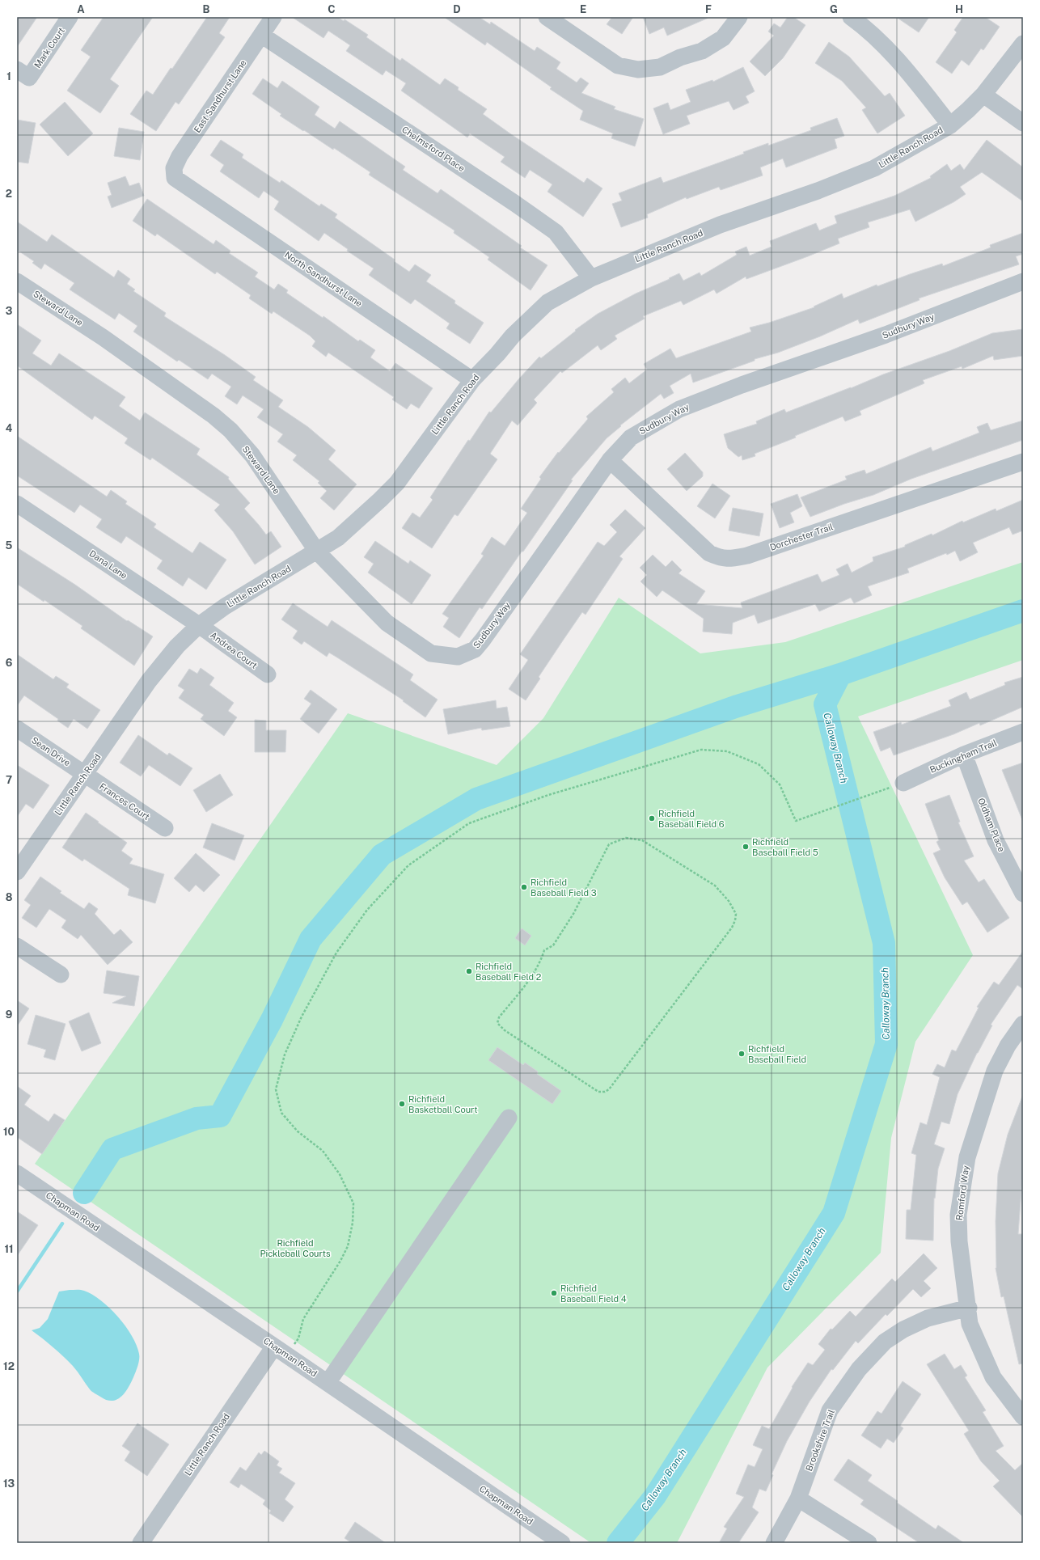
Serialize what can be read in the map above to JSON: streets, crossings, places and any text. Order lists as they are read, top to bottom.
{
  "streets": {
    "street": [
      "Mark Court",
      "East Sandhurst Lane",
      "Little Ranch Road",
      "Chelmsford Place",
      "North Sandhurst Lane",
      "Steward Lane",
      "Sudbury Way",
      "Dorchester Trail",
      "Dana Lane",
      "Andrea Court",
      "Sean Drive",
      "Buckingham Trail",
      "Frances Court",
      "Oldham Place",
      "Romford Way",
      "Chapman Road",
      "Brookshire Trail"
    ]
  },
  "crossings": [
    ["East Sandhurst Lane", "Chelmsford Place"],
    ["East Sandhurst Lane", "North Sandhurst Lane"],
    ["Little Ranch Road", "Chelmsford Place"],
    ["Little Ranch Road", "North Sandhurst Lane"],
    ["Little Ranch Road", "Steward Lane"],
    ["Little Ranch Road", "Dana Lane"],
    ["Little Ranch Road", "Andrea Court"],
    ["Little Ranch Road", "Sean Drive"],
    ["Little Ranch Road", "Frances Court"],
    ["Little Ranch Road", "Chapman Road"],
    ["Steward Lane", "Sudbury Way"],
    ["Sudbury Way", "Dorchester Trail"],
    ["Dana Lane", "Andrea Court"],
    ["Sean Drive", "Frances Court"],
    ["Buckingham Trail", "Oldham Place"],
    ["Romford Way", "Brookshire Trail"]
  ],
  "water": ["Calloway Branch"],
  "parks": ["Richfield Pickleball Courts"],
  "places": [
    "Richfield Baseball Field 6",
    "Richfield Baseball Field 5",
    "Richfield Baseball Field 3",
    "Richfield Baseball Field 2",
    "Richfield Baseball Field",
    "Richfield Basketball Court",
    "Richfield Baseball Field 4"
  ],
  "grid": {
    "columns": [
      "A",
      "B",
      "C",
      "D",
      "E",
      "F",
      "G",
      "H"
    ],
    "rows": [
      "1",
      "2",
      "3",
      "4",
      "5",
      "6",
      "7",
      "8",
      "9",
      "10",
      "11",
      "12",
      "13"
    ]
  }
}
